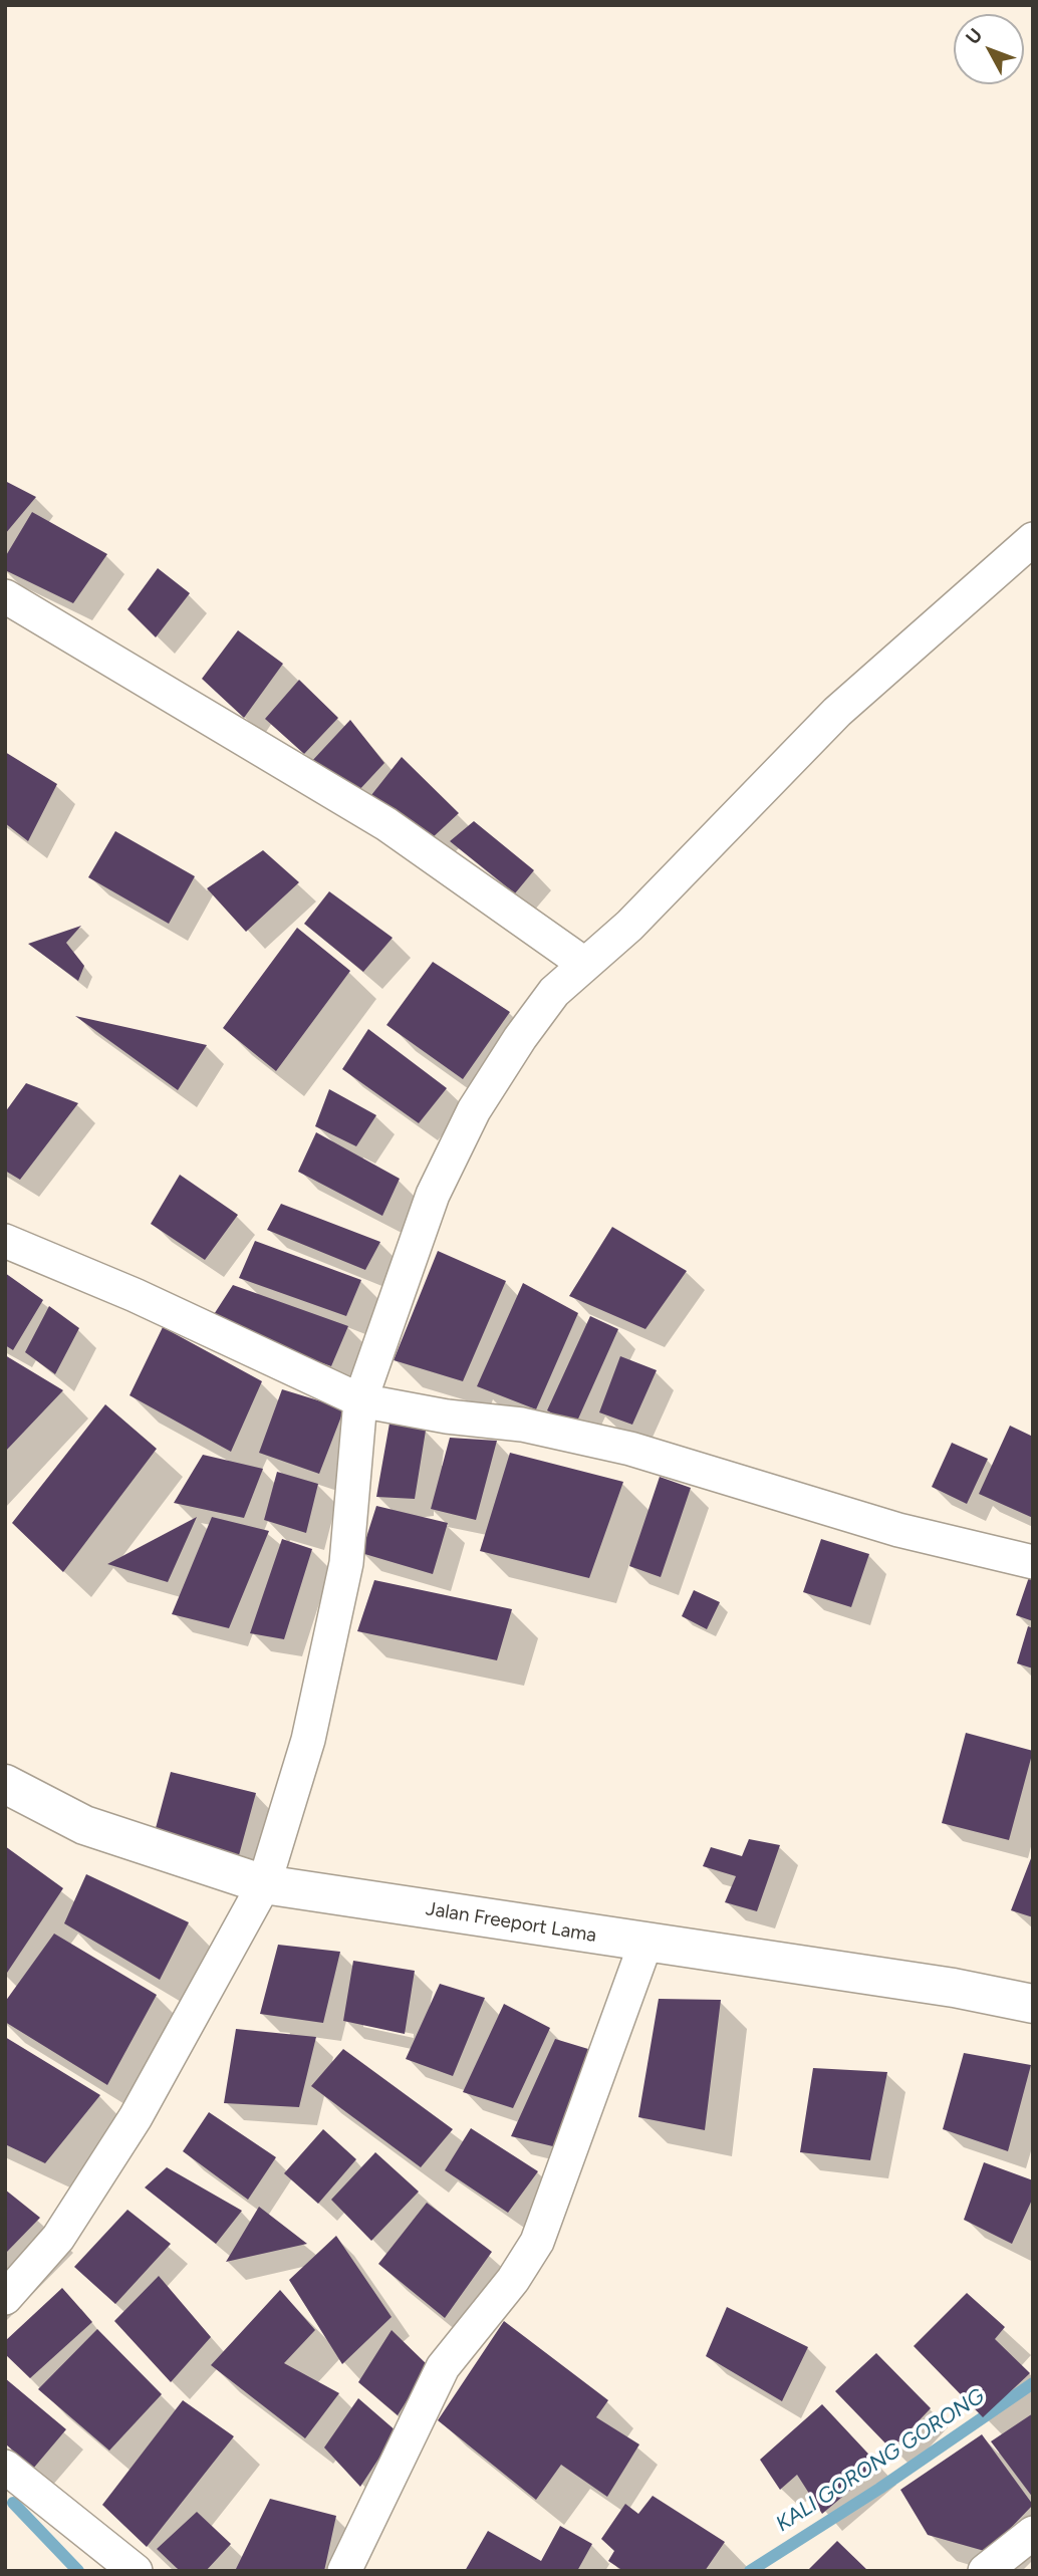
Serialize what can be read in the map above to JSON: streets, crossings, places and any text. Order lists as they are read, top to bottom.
{
  "streets": {
    "street": ["Jalan Freeport Lama"]
  },
  "water": ["KALI GORONG GORONG"],
  "north": "top left"
}
